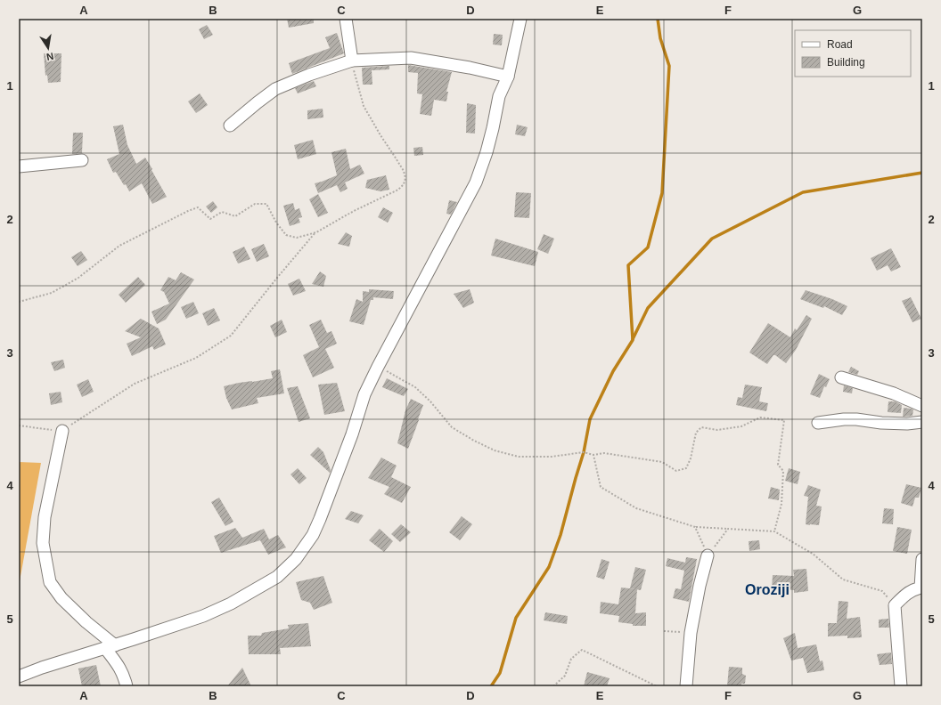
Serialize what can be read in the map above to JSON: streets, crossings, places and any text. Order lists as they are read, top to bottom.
{
  "districts": ["Oroziji"],
  "legend": ["Road", "Building"],
  "north": "bottom",
  "grid": {
    "columns": [
      "A",
      "B",
      "C",
      "D",
      "E",
      "F",
      "G"
    ],
    "rows": [
      "1",
      "2",
      "3",
      "4",
      "5"
    ]
  }
}
